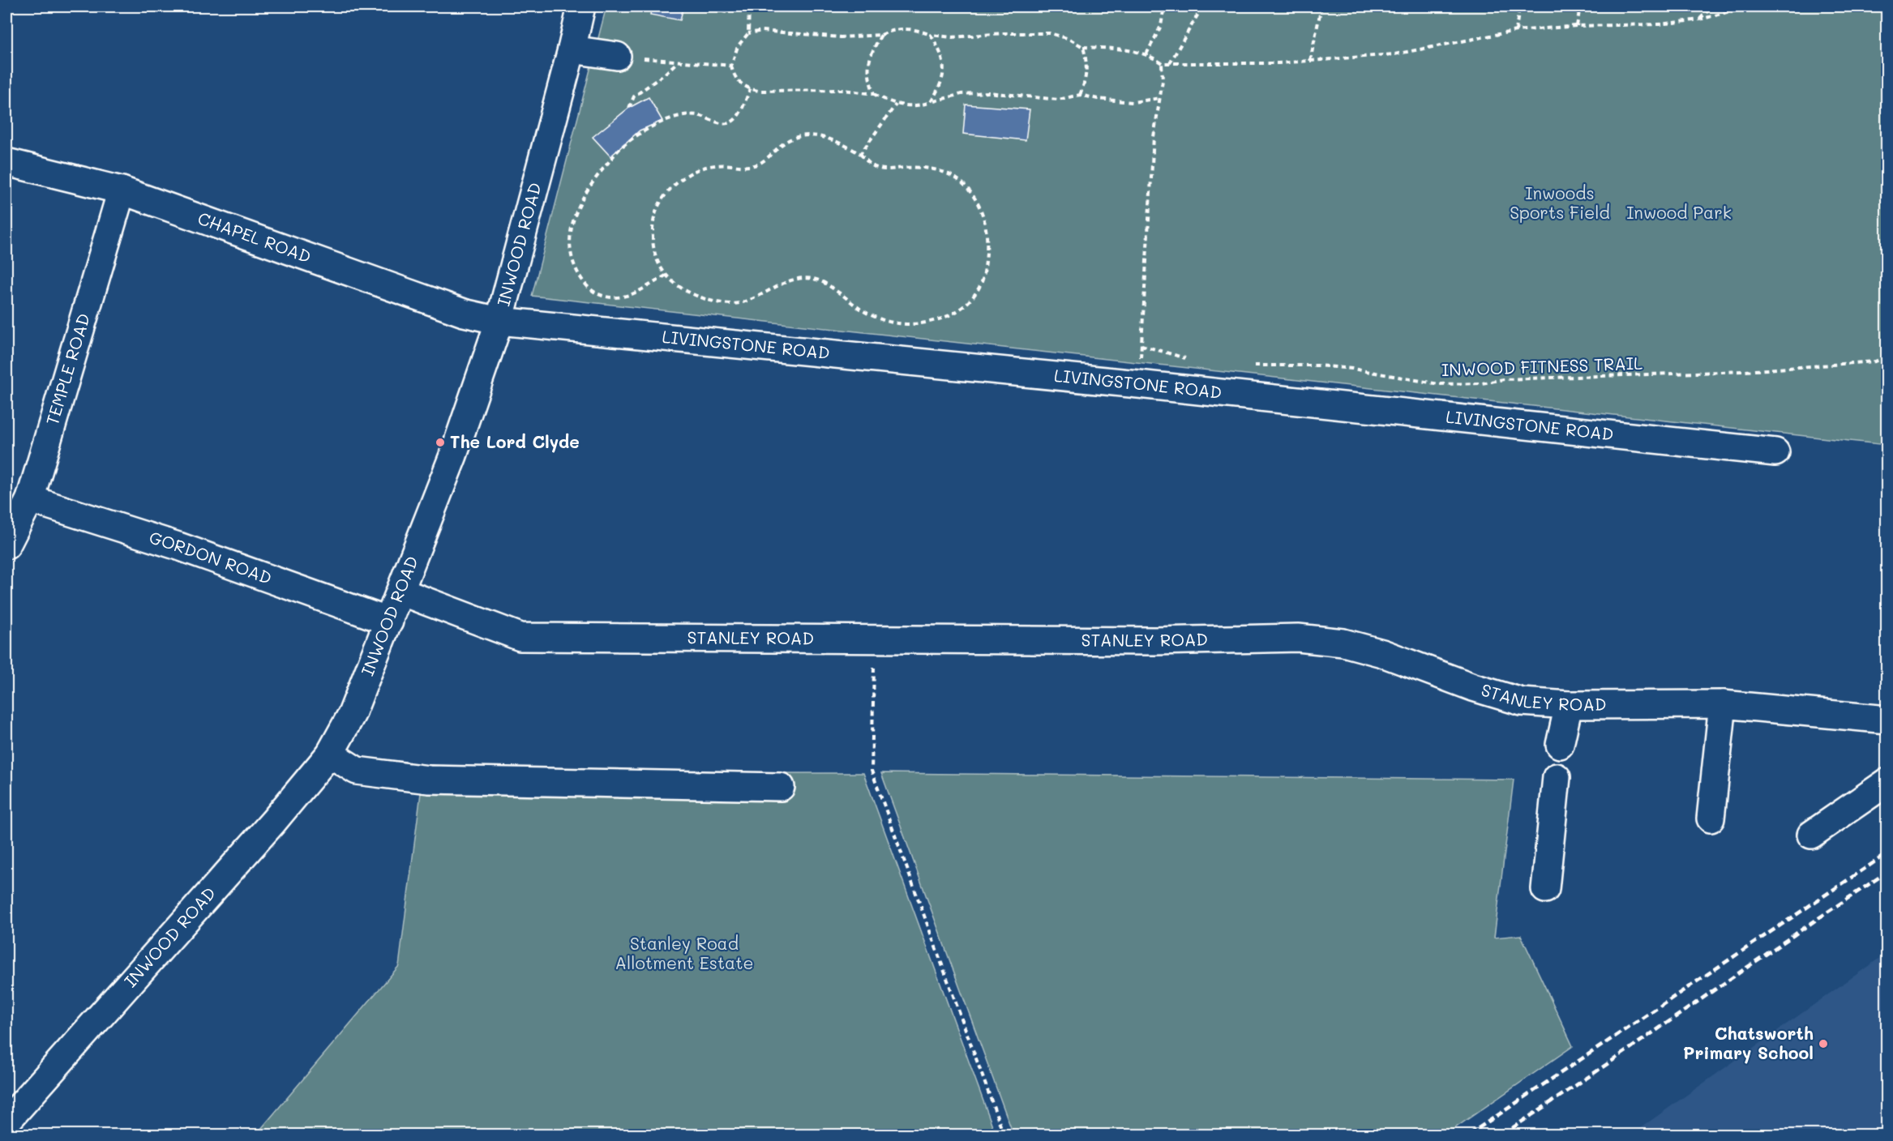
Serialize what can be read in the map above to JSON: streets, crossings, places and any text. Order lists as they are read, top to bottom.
{
  "streets": {
    "street": [
      "CHAPEL ROAD",
      "INWOOD ROAD",
      "LIVINGSTONE ROAD",
      "TEMPLE ROAD",
      "GORDON ROAD",
      "STANLEY ROAD"
    ],
    "path": ["INWOOD FITNESS TRAIL"]
  },
  "crossings": [
    ["CHAPEL ROAD", "INWOOD ROAD"],
    ["CHAPEL ROAD", "LIVINGSTONE ROAD"],
    ["CHAPEL ROAD", "TEMPLE ROAD"],
    ["INWOOD ROAD", "LIVINGSTONE ROAD"],
    ["INWOOD ROAD", "GORDON ROAD"],
    ["INWOOD ROAD", "STANLEY ROAD"],
    ["TEMPLE ROAD", "GORDON ROAD"]
  ],
  "parks": ["Inwoods Sports Field", "Inwood Park", "Stanley Road Allotment Estate"],
  "places": ["The Lord Clyde", "Chatsworth Primary School"]
}
